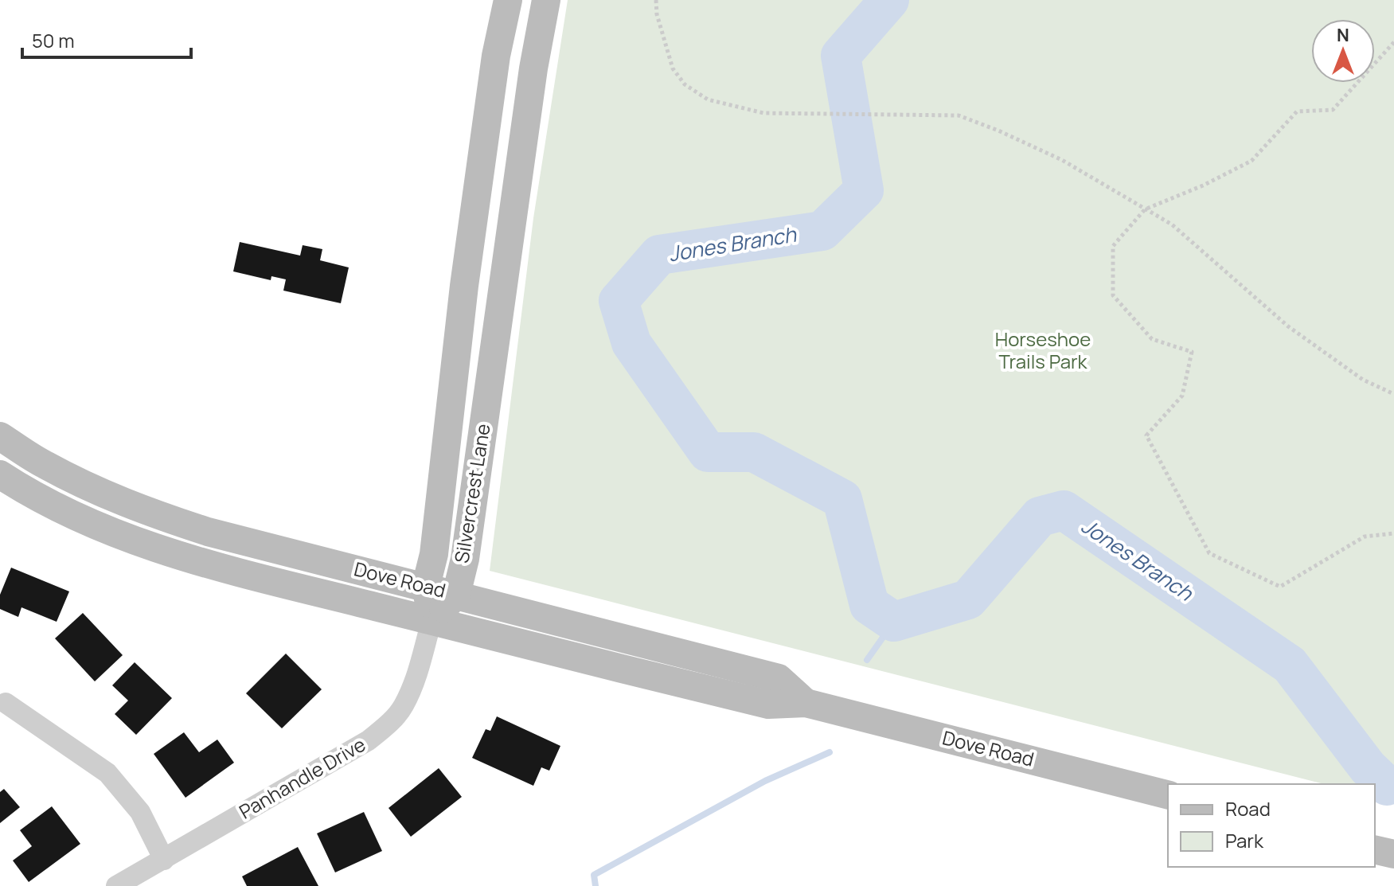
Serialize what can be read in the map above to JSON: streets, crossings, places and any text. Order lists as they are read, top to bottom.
{
  "streets": {
    "main road": ["Silvercrest Lane", "Dove Road"],
    "street": ["Panhandle Drive"]
  },
  "crossings": [
    ["Silvercrest Lane", "Dove Road"],
    ["Silvercrest Lane", "Panhandle Drive"],
    ["Dove Road", "Panhandle Drive"]
  ],
  "water": ["Jones Branch"],
  "parks": ["Horseshoe Trails Park"],
  "legend": ["Road", "Park"],
  "scale_bar": "50 m",
  "north": "top"
}
